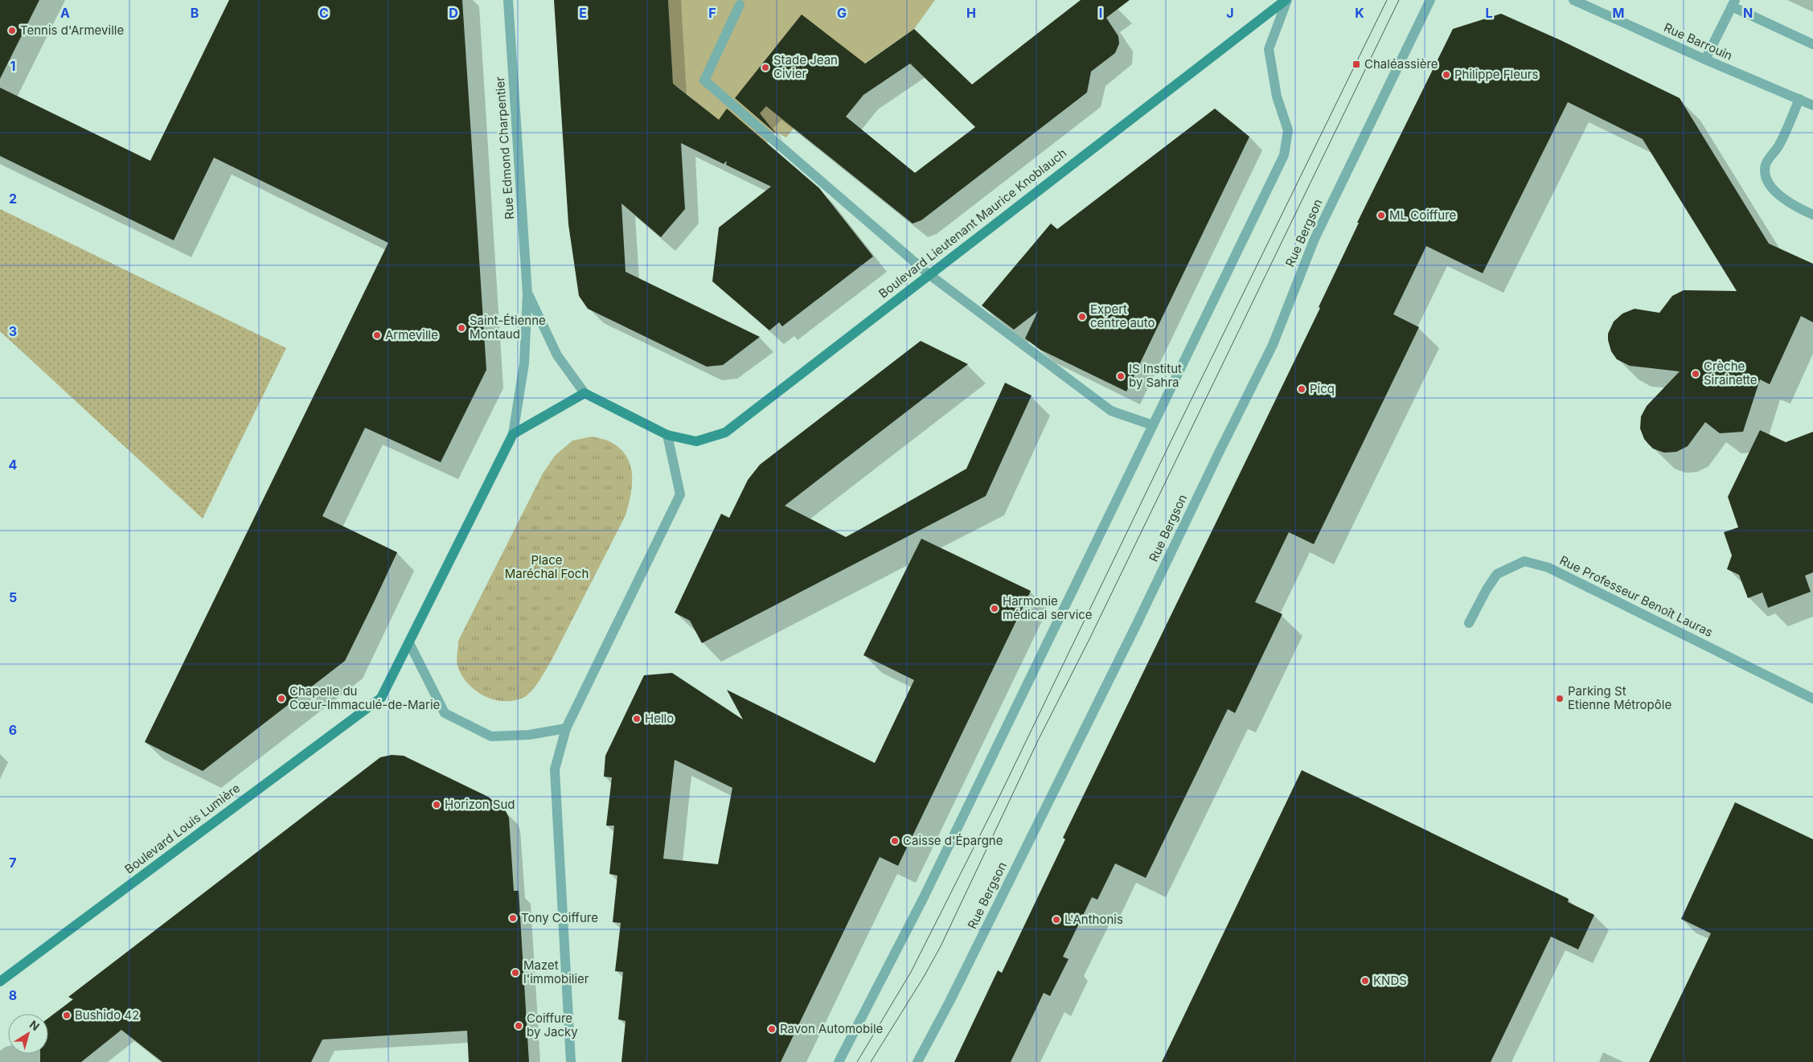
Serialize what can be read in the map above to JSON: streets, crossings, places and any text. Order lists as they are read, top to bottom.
{
  "streets": {
    "main road": ["Boulevard Lieutenant Maurice Knoblauch", "Boulevard Louis Lumière"],
    "street": [
      "Rue Barrouin",
      "Rue Edmond Charpentier",
      "Rue Bergson",
      "Rue Professeur Benoît Lauras"
    ]
  },
  "parks": ["Place Maréchal Foch"],
  "places": {
    "other": [
      "Tennis d'Armeville",
      "Stade Jean Civier",
      "Philippe Fleurs",
      "ML Coiffure",
      "Expert centre auto",
      "Saint-Étienne Montaud",
      "Armeville",
      "Crèche Sirainette",
      "IS Institut by Sahra",
      "Picq",
      "Harmonie médical service",
      "Chapelle du Cœur-Immaculé-de-Marie",
      "Parking St Etienne Métropôle",
      "Hello",
      "Horizon Sud",
      "Caisse d'Épargne",
      "Tony Coiffure",
      "L'Anthonis",
      "Mazet l'immobilier",
      "KNDS",
      "Bushido 42",
      "Coiffure by Jacky",
      "Ravon Automobile"
    ],
    "transit": ["Chaléassière"]
  },
  "north": "top right",
  "grid": {
    "columns": [
      "A",
      "B",
      "C",
      "D",
      "E",
      "F",
      "G",
      "H",
      "I",
      "J",
      "K",
      "L",
      "M",
      "N"
    ],
    "rows": [
      "1",
      "2",
      "3",
      "4",
      "5",
      "6",
      "7",
      "8"
    ]
  }
}
